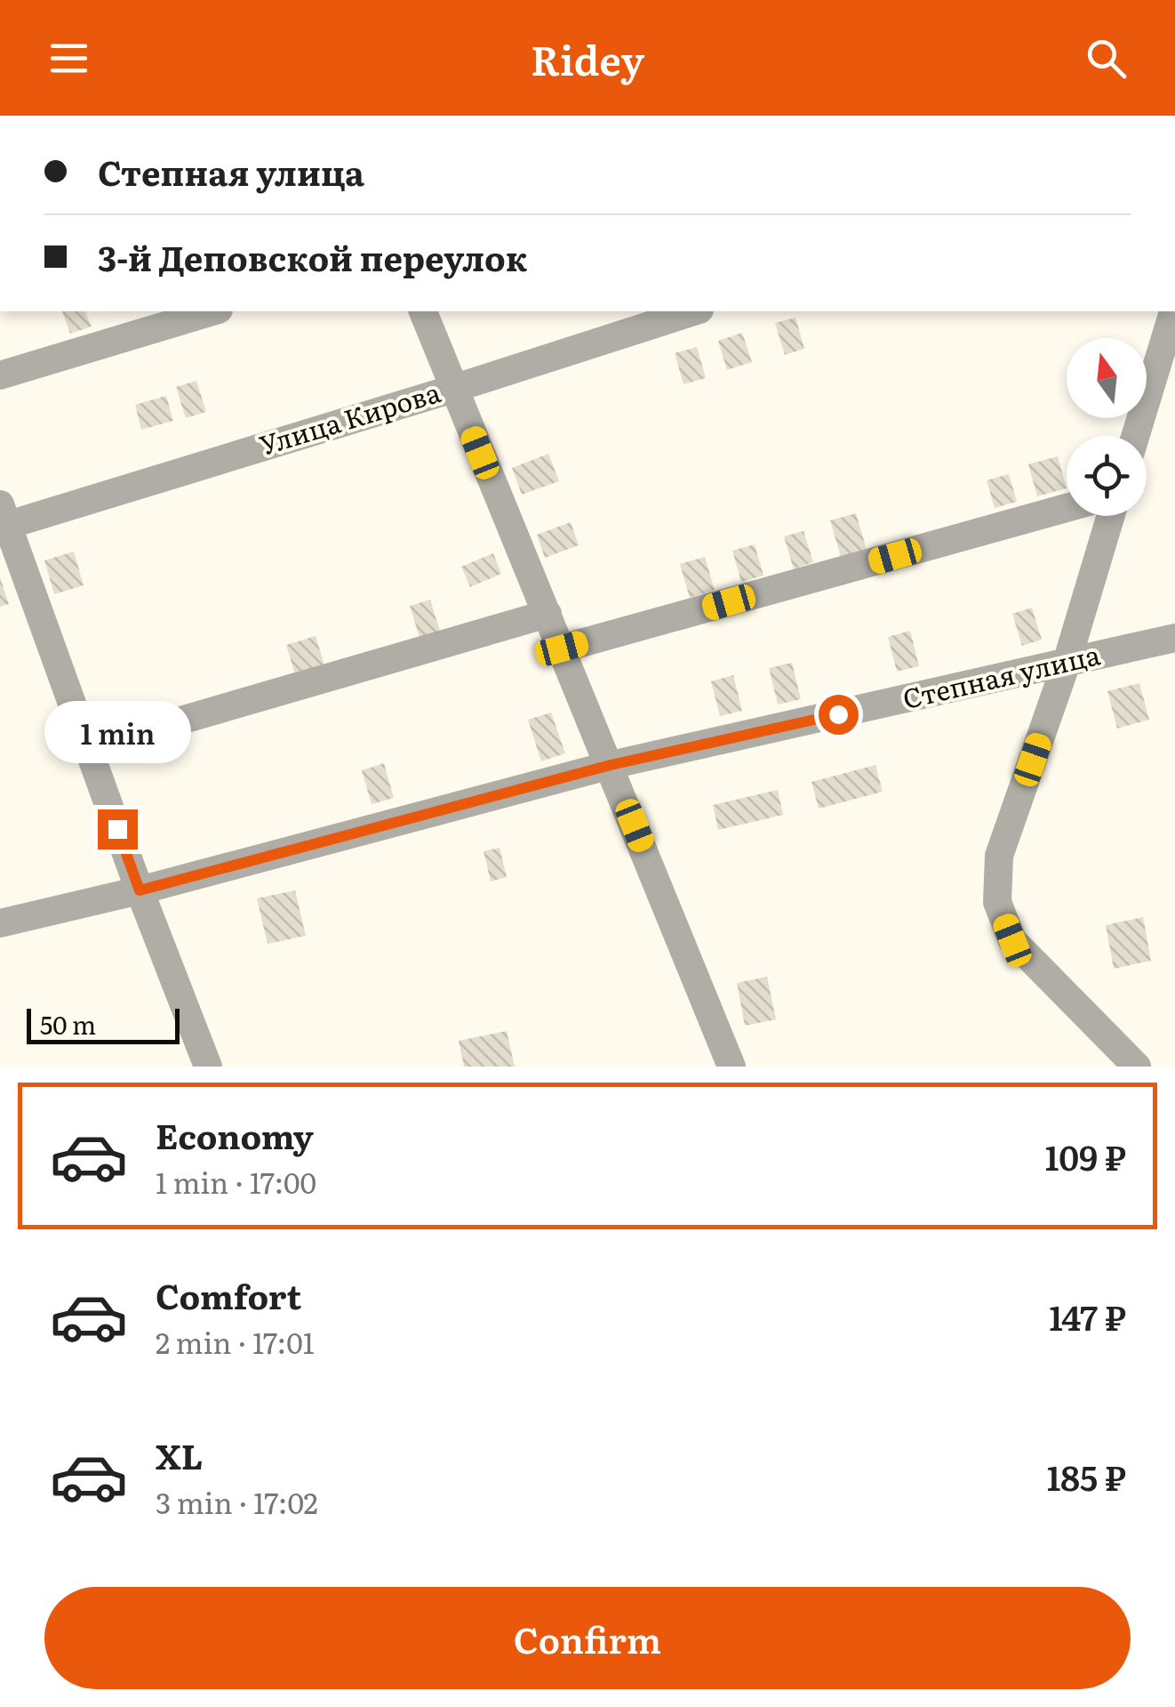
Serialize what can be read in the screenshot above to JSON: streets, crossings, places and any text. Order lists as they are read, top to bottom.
{
  "streets": {
    "street": ["Улица Кирова", "Степная улица"]
  },
  "scale_bar": "50 m",
  "north": "top",
  "page": {
    "header": "Ridey",
    "banner": ["Степная улица", "3-й Деповской переулок"],
    "bubble": "1 min",
    "scale": "50 m",
    "list": [
      {
        "name": "Economy",
        "note": "1 min · 17:00",
        "value": "109 ₽"
      },
      {
        "name": "Comfort",
        "note": "2 min · 17:01",
        "value": "147 ₽"
      },
      {
        "name": "XL",
        "note": "3 min · 17:02",
        "value": "185 ₽"
      }
    ],
    "buttons": "Confirm"
  }
}
